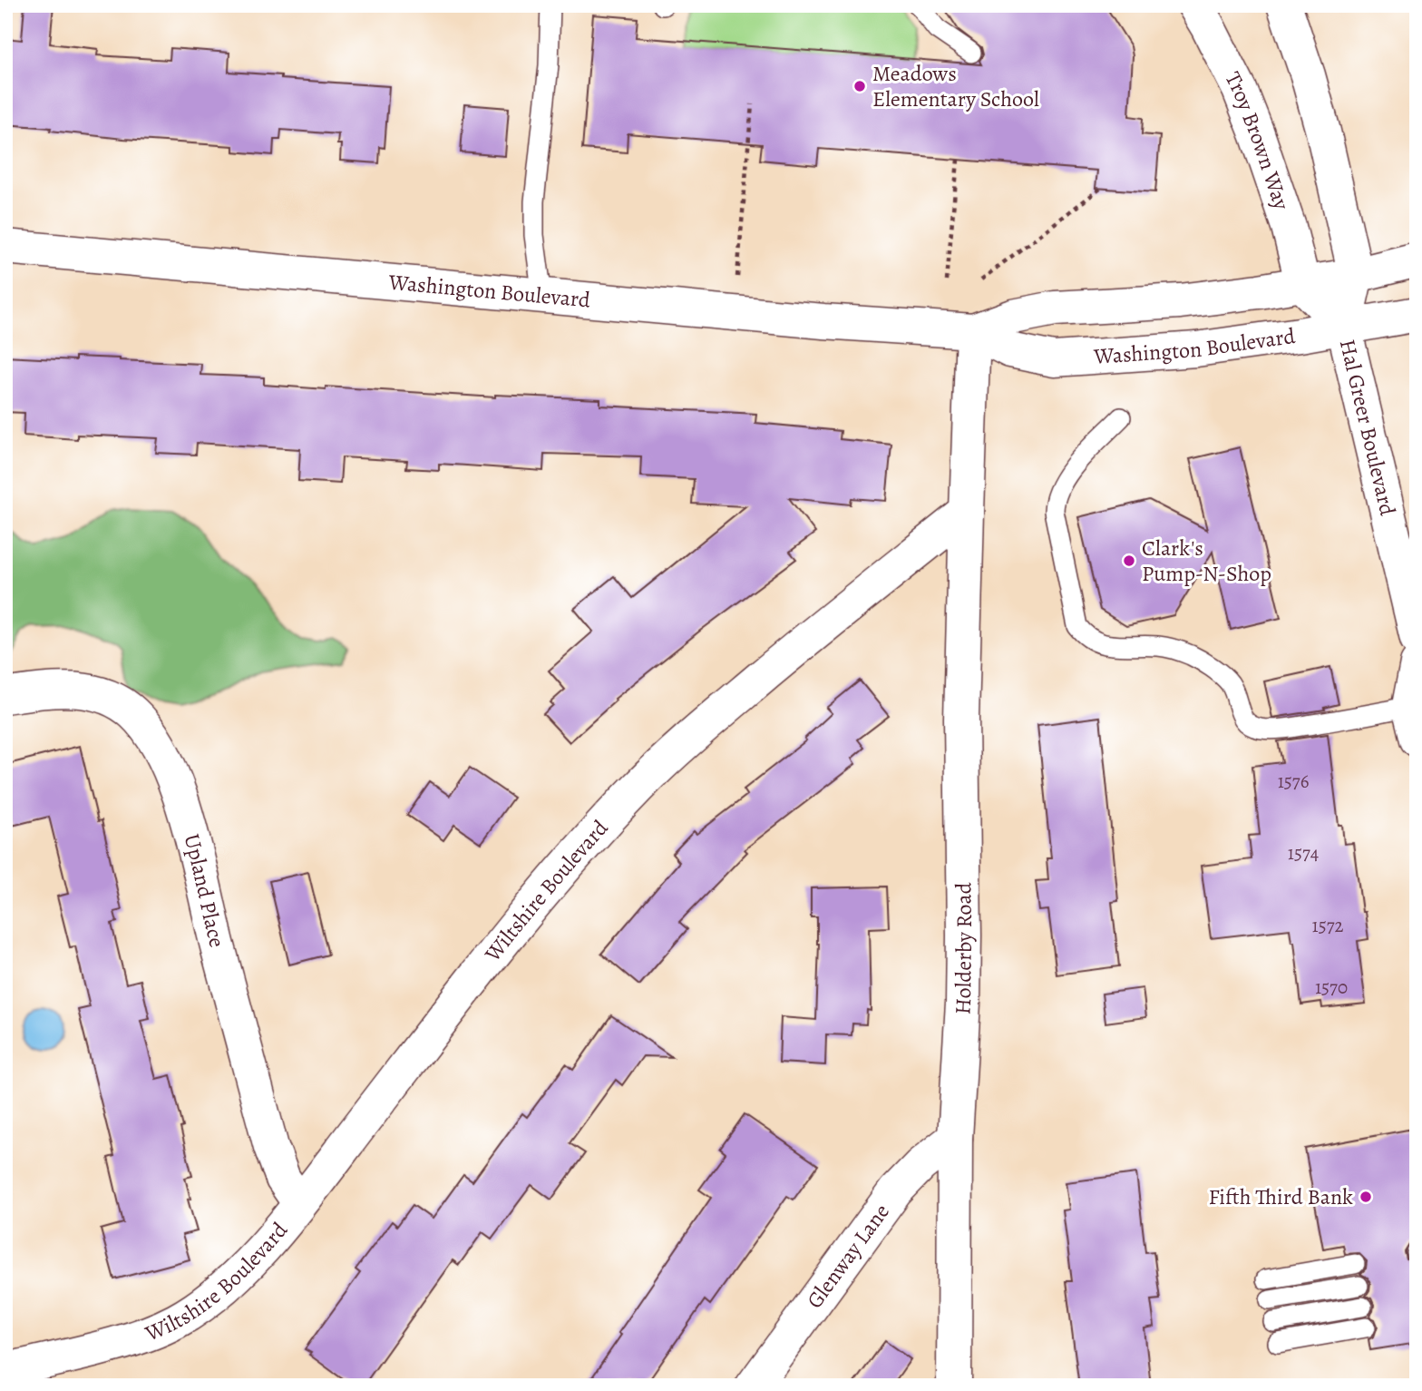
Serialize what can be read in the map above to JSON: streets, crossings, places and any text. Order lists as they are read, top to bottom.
{
  "streets": {
    "street": [
      "Troy Brown Way",
      "Washington Boulevard",
      "Hal Greer Boulevard",
      "Upland Place",
      "Wiltshire Boulevard",
      "Holderby Road",
      "Glenway Lane"
    ]
  },
  "crossings": [
    ["Troy Brown Way", "Washington Boulevard"],
    ["Troy Brown Way", "Hal Greer Boulevard"],
    ["Washington Boulevard", "Hal Greer Boulevard"],
    ["Upland Place", "Wiltshire Boulevard"],
    ["Wiltshire Boulevard", "Holderby Road"],
    ["Holderby Road", "Glenway Lane"]
  ],
  "places": ["Meadows Elementary School", "Clark's Pump-N-Shop", "Fifth Third Bank"],
  "house_numbers": [
    "1576",
    "1574",
    "1572",
    "1570"
  ]
}
